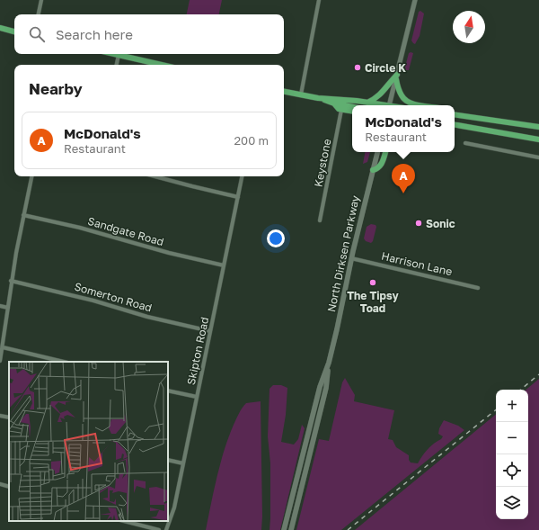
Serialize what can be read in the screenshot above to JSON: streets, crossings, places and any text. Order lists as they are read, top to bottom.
{
  "streets": {
    "main road": ["North Dirksen Parkway"],
    "street": [
      "Keystone",
      "Sandgate Road",
      "Harrison Lane",
      "Somerton Road",
      "Skipton Road"
    ]
  },
  "crossings": [
    ["Sandgate Road", "Skipton Road"],
    ["North Dirksen Parkway", "Harrison Lane"],
    ["Somerton Road", "Skipton Road"]
  ],
  "places": ["Circle K", "Sonic", "The Tipsy Toad"],
  "north": "top",
  "page": {
    "search": "Search here",
    "heading": "Nearby",
    "popup": ["McDonald's", "Restaurant"],
    "list": [
      {
        "mark": "A",
        "name": "McDonald's",
        "note": "Restaurant",
        "value": "200 m"
      }
    ],
    "pins": "A",
    "map_buttons": ["+", "−"]
  }
}
